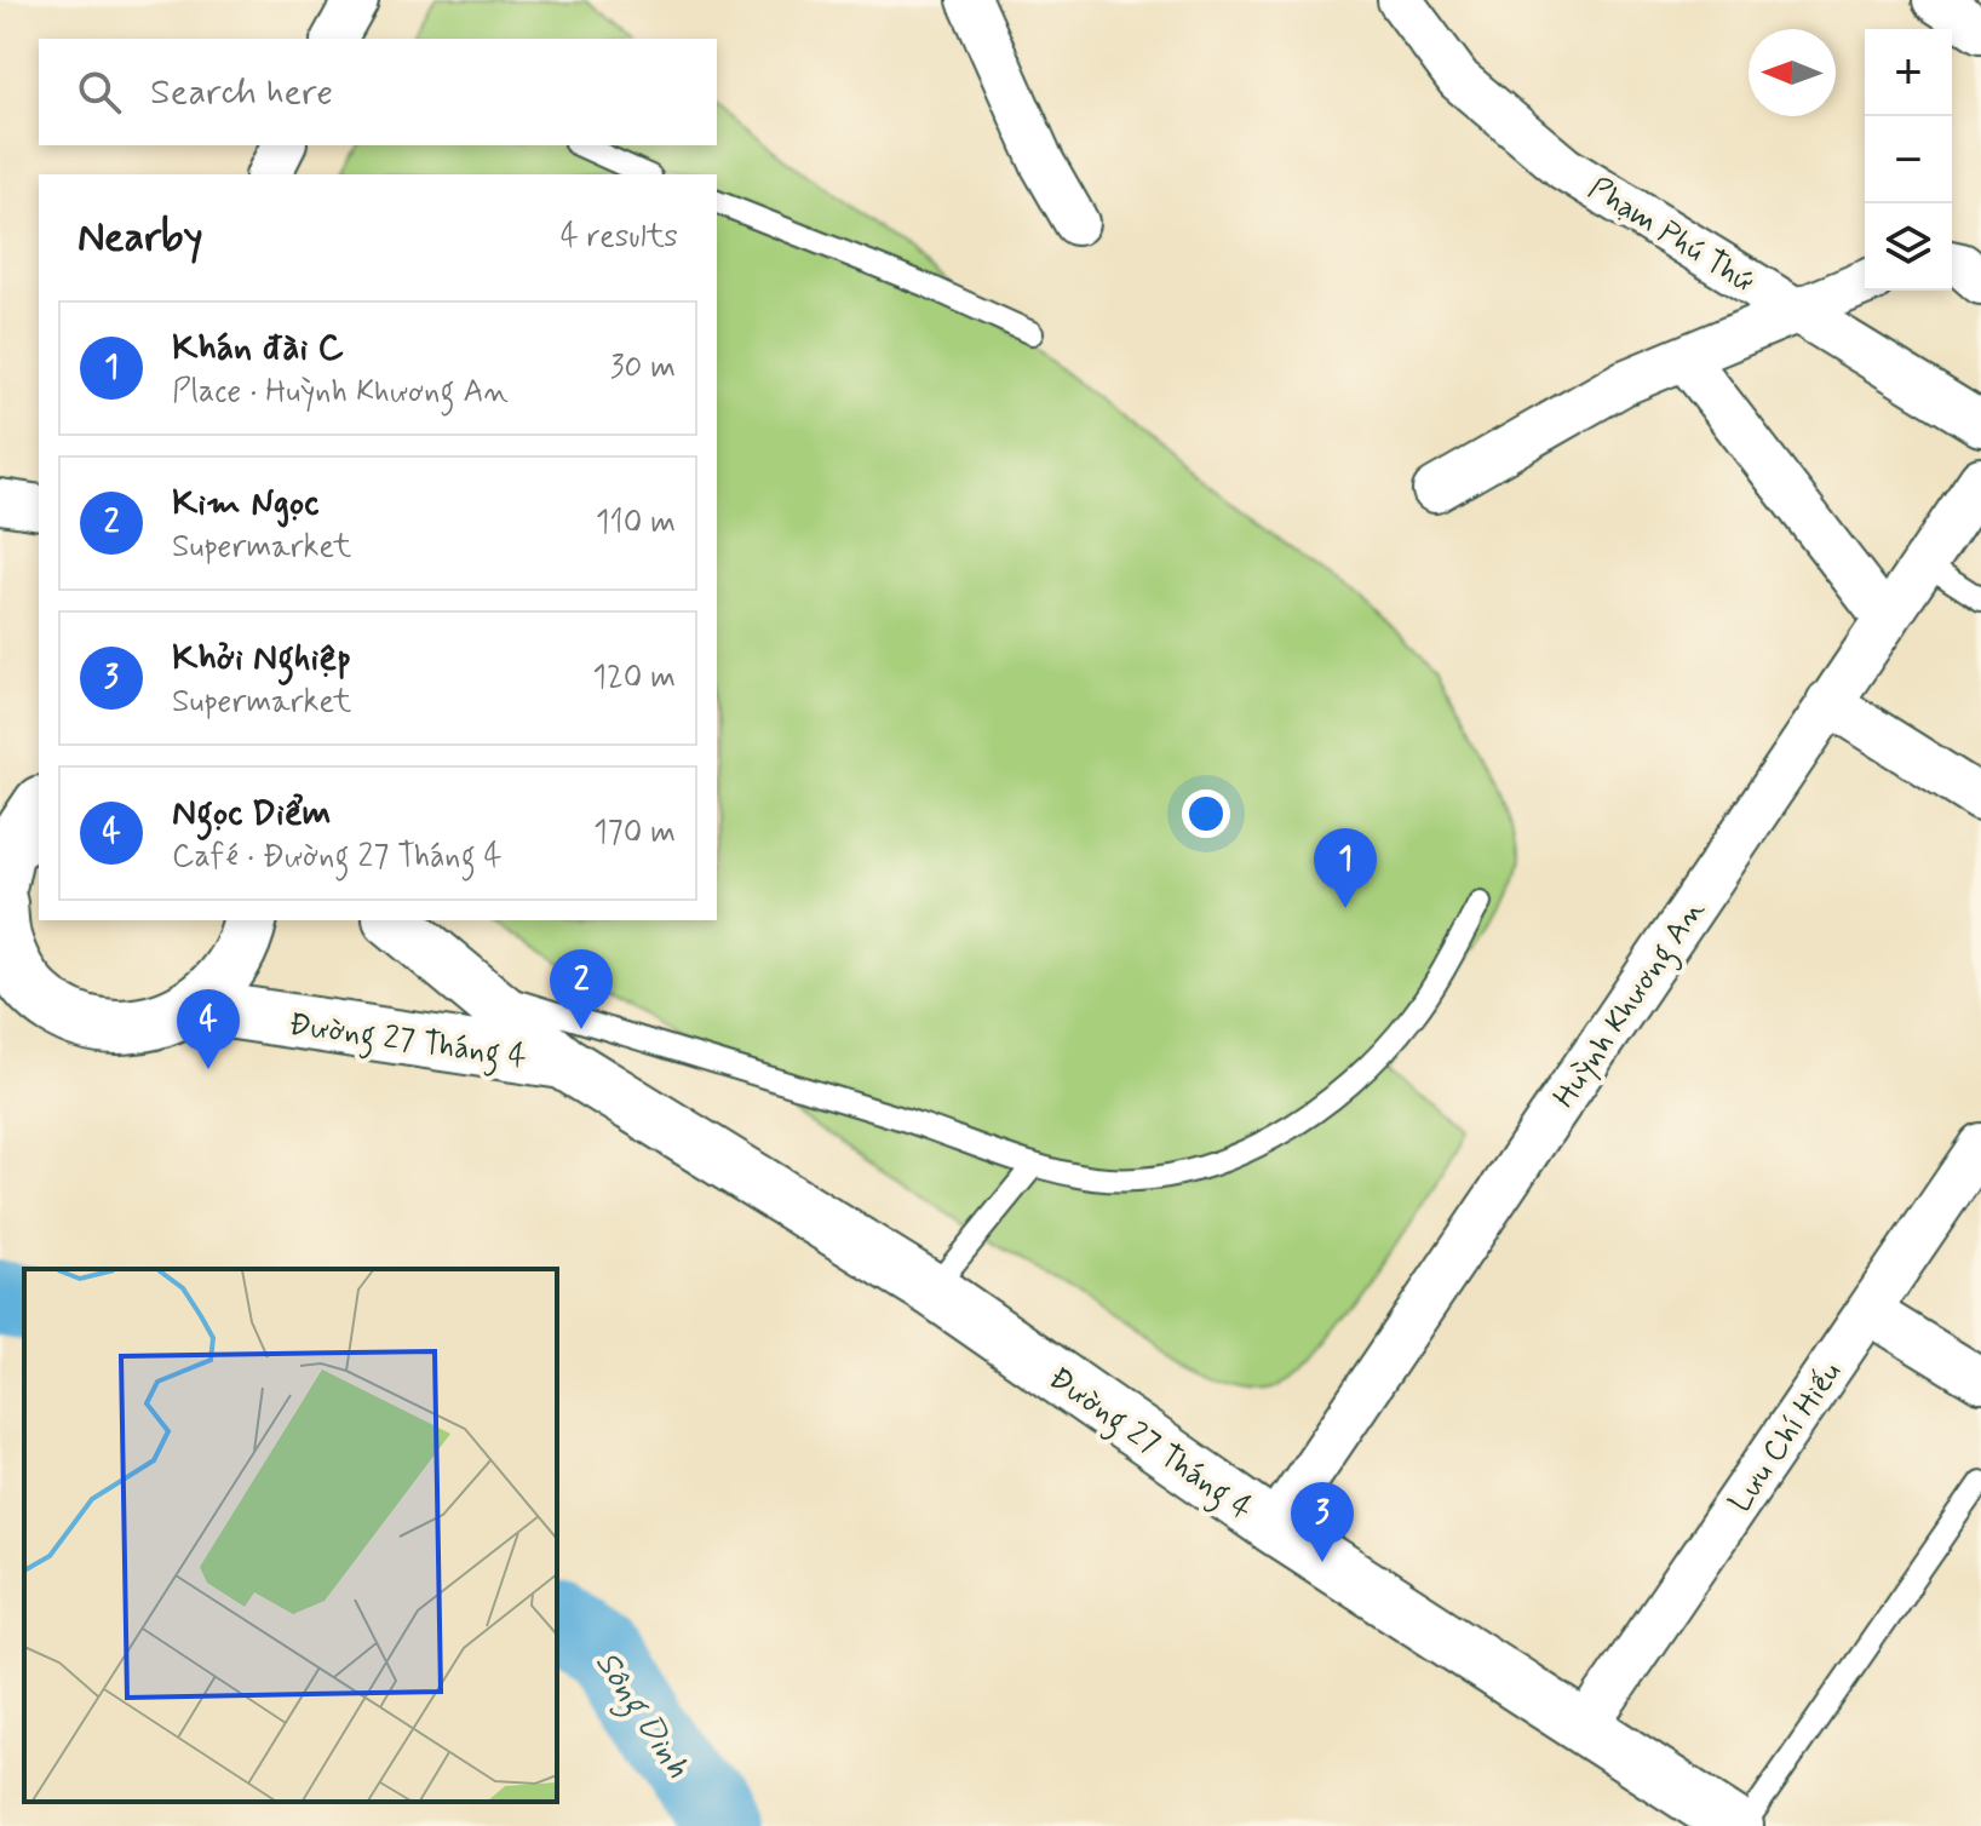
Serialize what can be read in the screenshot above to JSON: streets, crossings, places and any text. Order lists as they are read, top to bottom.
{
  "streets": {
    "street": [
      "Phạm Phú Thứ",
      "Huỳnh Khương An",
      "Đường 27 Tháng 4",
      "Lưu Chí Hiếu"
    ]
  },
  "crossings": [
    ["Huỳnh Khương An", "Đường 27 Tháng 4"],
    ["Đường 27 Tháng 4", "Lưu Chí Hiếu"]
  ],
  "water": ["Sông Dinh"],
  "north": "left",
  "page": {
    "map_buttons": ["+", "−"],
    "search": "Search here",
    "heading": ["Nearby", "4 results"],
    "list": [
      {
        "mark": "1",
        "name": "Khán đài C",
        "note": "Place · Huỳnh Khương An",
        "value": "30 m"
      },
      {
        "mark": "2",
        "name": "Kim Ngọc",
        "note": "Supermarket",
        "value": "110 m"
      },
      {
        "mark": "3",
        "name": "Khởi Nghiệp",
        "note": "Supermarket",
        "value": "120 m"
      },
      {
        "mark": "4",
        "name": "Ngọc Diểm",
        "note": "Café · Đường 27 Tháng 4",
        "value": "170 m"
      }
    ],
    "pins": [
      "1",
      "2",
      "4",
      "3"
    ]
  }
}
